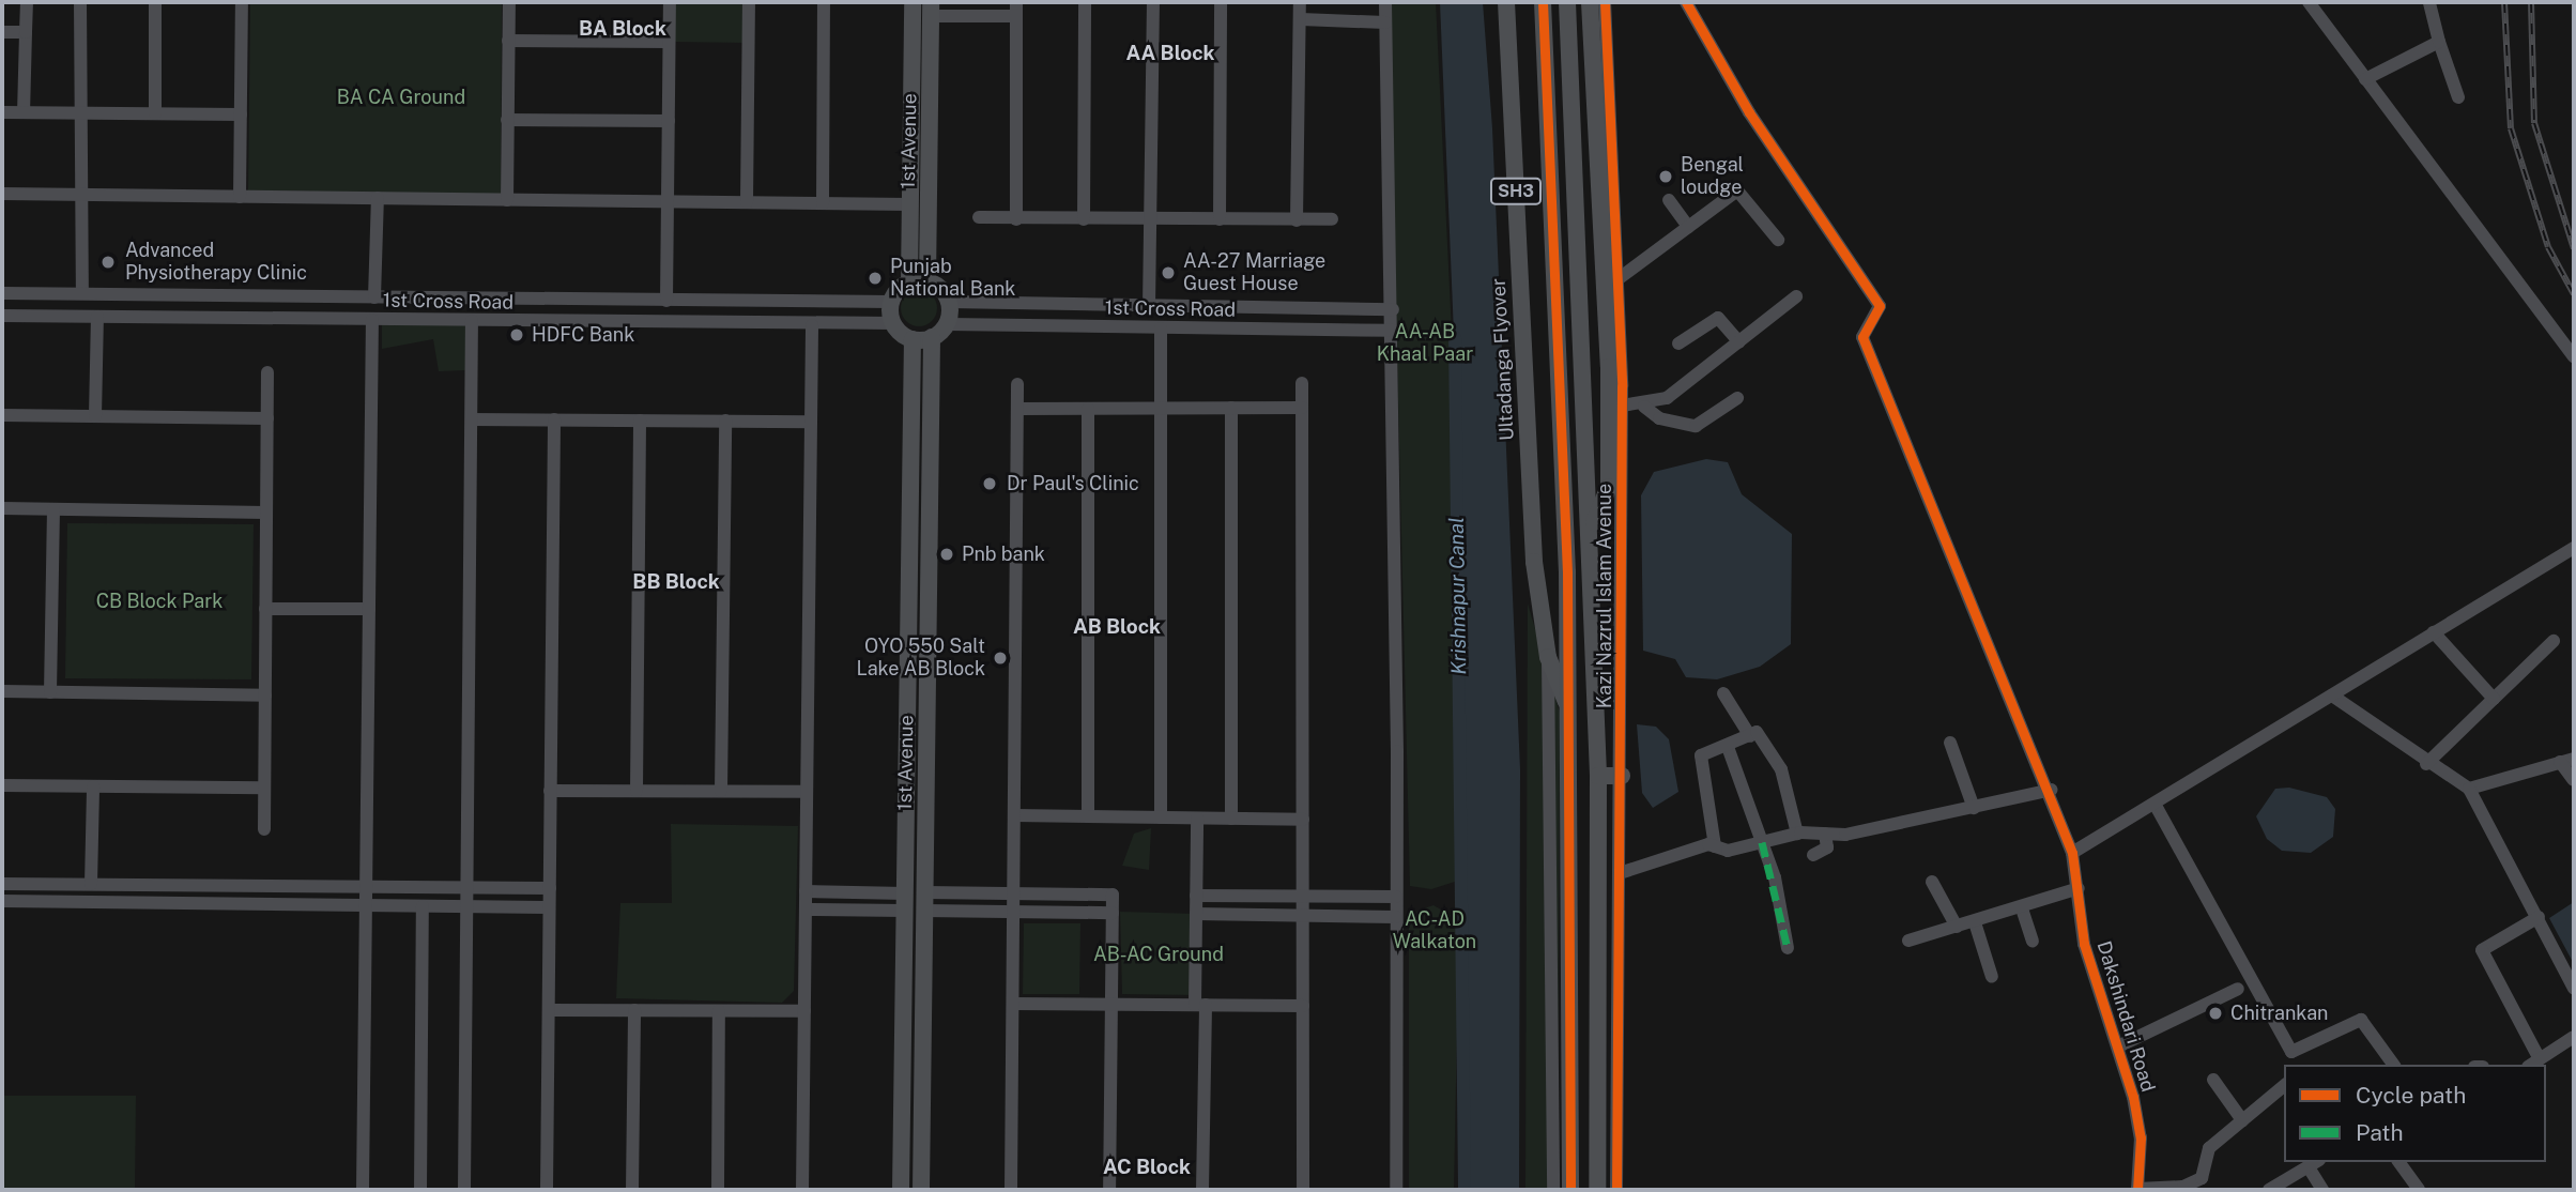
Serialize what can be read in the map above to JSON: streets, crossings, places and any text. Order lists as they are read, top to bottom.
{
  "streets": {
    "main road": [
      "1st Avenue",
      "SH3",
      "Ultadanga Flyover",
      "Kazi Nazrul Islam Avenue"
    ],
    "street": ["1st Cross Road", "Dakshindari Road"]
  },
  "crossings": [
    ["1st Avenue", "1st Cross Road"],
    ["Ultadanga Flyover", "Kazi Nazrul Islam Avenue"]
  ],
  "districts": [
    "BA Block",
    "AA Block",
    "BB Block",
    "AB Block",
    "AC Block"
  ],
  "water": ["Krishnapur Canal"],
  "parks": [
    "BA CA Ground",
    "AA-AB Khaal Paar",
    "CB Block Park",
    "AC-AD Walkaton",
    "AB-AC Ground"
  ],
  "places": [
    "Bengal loudge",
    "Advanced Physiotherapy Clinic",
    "AA-27 Marriage Guest House",
    "Punjab National Bank",
    "HDFC Bank",
    "Dr Paul's Clinic",
    "Pnb bank",
    "OYO 550 Salt Lake AB Block",
    "Chitrankan"
  ],
  "legend": ["Cycle path", "Path"]
}
